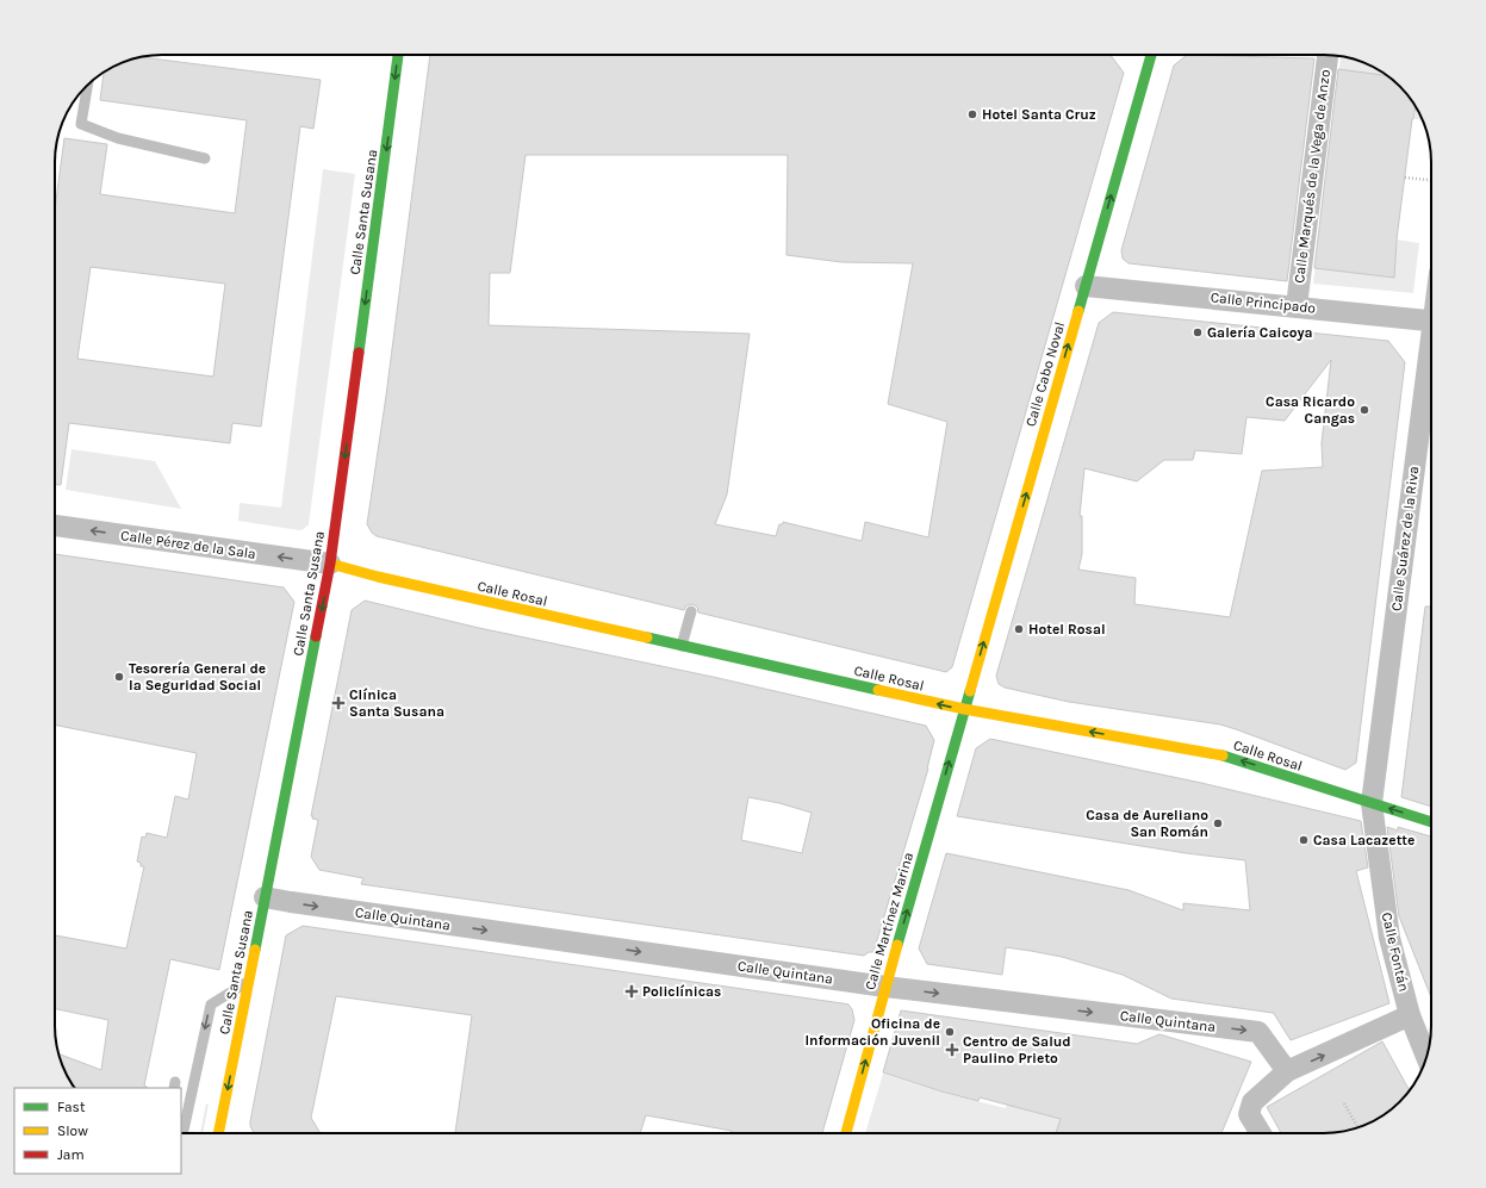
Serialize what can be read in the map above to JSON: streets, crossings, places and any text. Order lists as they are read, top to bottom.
{
  "streets": {
    "street": [
      "Calle Marqués de la Vega de Anzo",
      "Calle Santa Susana",
      "Calle Principado",
      "Calle Cabo Noval",
      "Calle Suárez de la Riva",
      "Calle Pérez de la Sala",
      "Calle Rosal",
      "Calle Quintana",
      "Calle Martínez Marina",
      "Calle Fontán"
    ]
  },
  "crossings": [
    ["Calle Marqués de la Vega de Anzo", "Calle Principado"],
    ["Calle Santa Susana", "Calle Pérez de la Sala"],
    ["Calle Santa Susana", "Calle Rosal"],
    ["Calle Santa Susana", "Calle Quintana"],
    ["Calle Principado", "Calle Cabo Noval"],
    ["Calle Cabo Noval", "Calle Rosal"],
    ["Calle Cabo Noval", "Calle Martínez Marina"],
    ["Calle Suárez de la Riva", "Calle Rosal"],
    ["Calle Suárez de la Riva", "Calle Fontán"],
    ["Calle Pérez de la Sala", "Calle Rosal"],
    ["Calle Rosal", "Calle Martínez Marina"],
    ["Calle Rosal", "Calle Fontán"],
    ["Calle Quintana", "Calle Martínez Marina"]
  ],
  "one_way": [
    "Calle Santa Susana",
    "Calle Cabo Noval",
    "Calle Pérez de la Sala",
    "Calle Rosal",
    "Calle Quintana",
    "Calle Martínez Marina"
  ],
  "places": {
    "other": [
      "Hotel Santa Cruz",
      "Galería Caicoya",
      "Casa Ricardo Cangas",
      "Hotel Rosal",
      "Tesorería General de la Seguridad Social",
      "Casa de Aureliano San Román",
      "Casa Lacazette",
      "Oficina de Información Juvenil"
    ],
    "health": ["Clínica Santa Susana", "Policlínicas", "Centro de Salud Paulino Prieto"]
  },
  "legend": ["Fast", "Slow", "Jam"]
}
